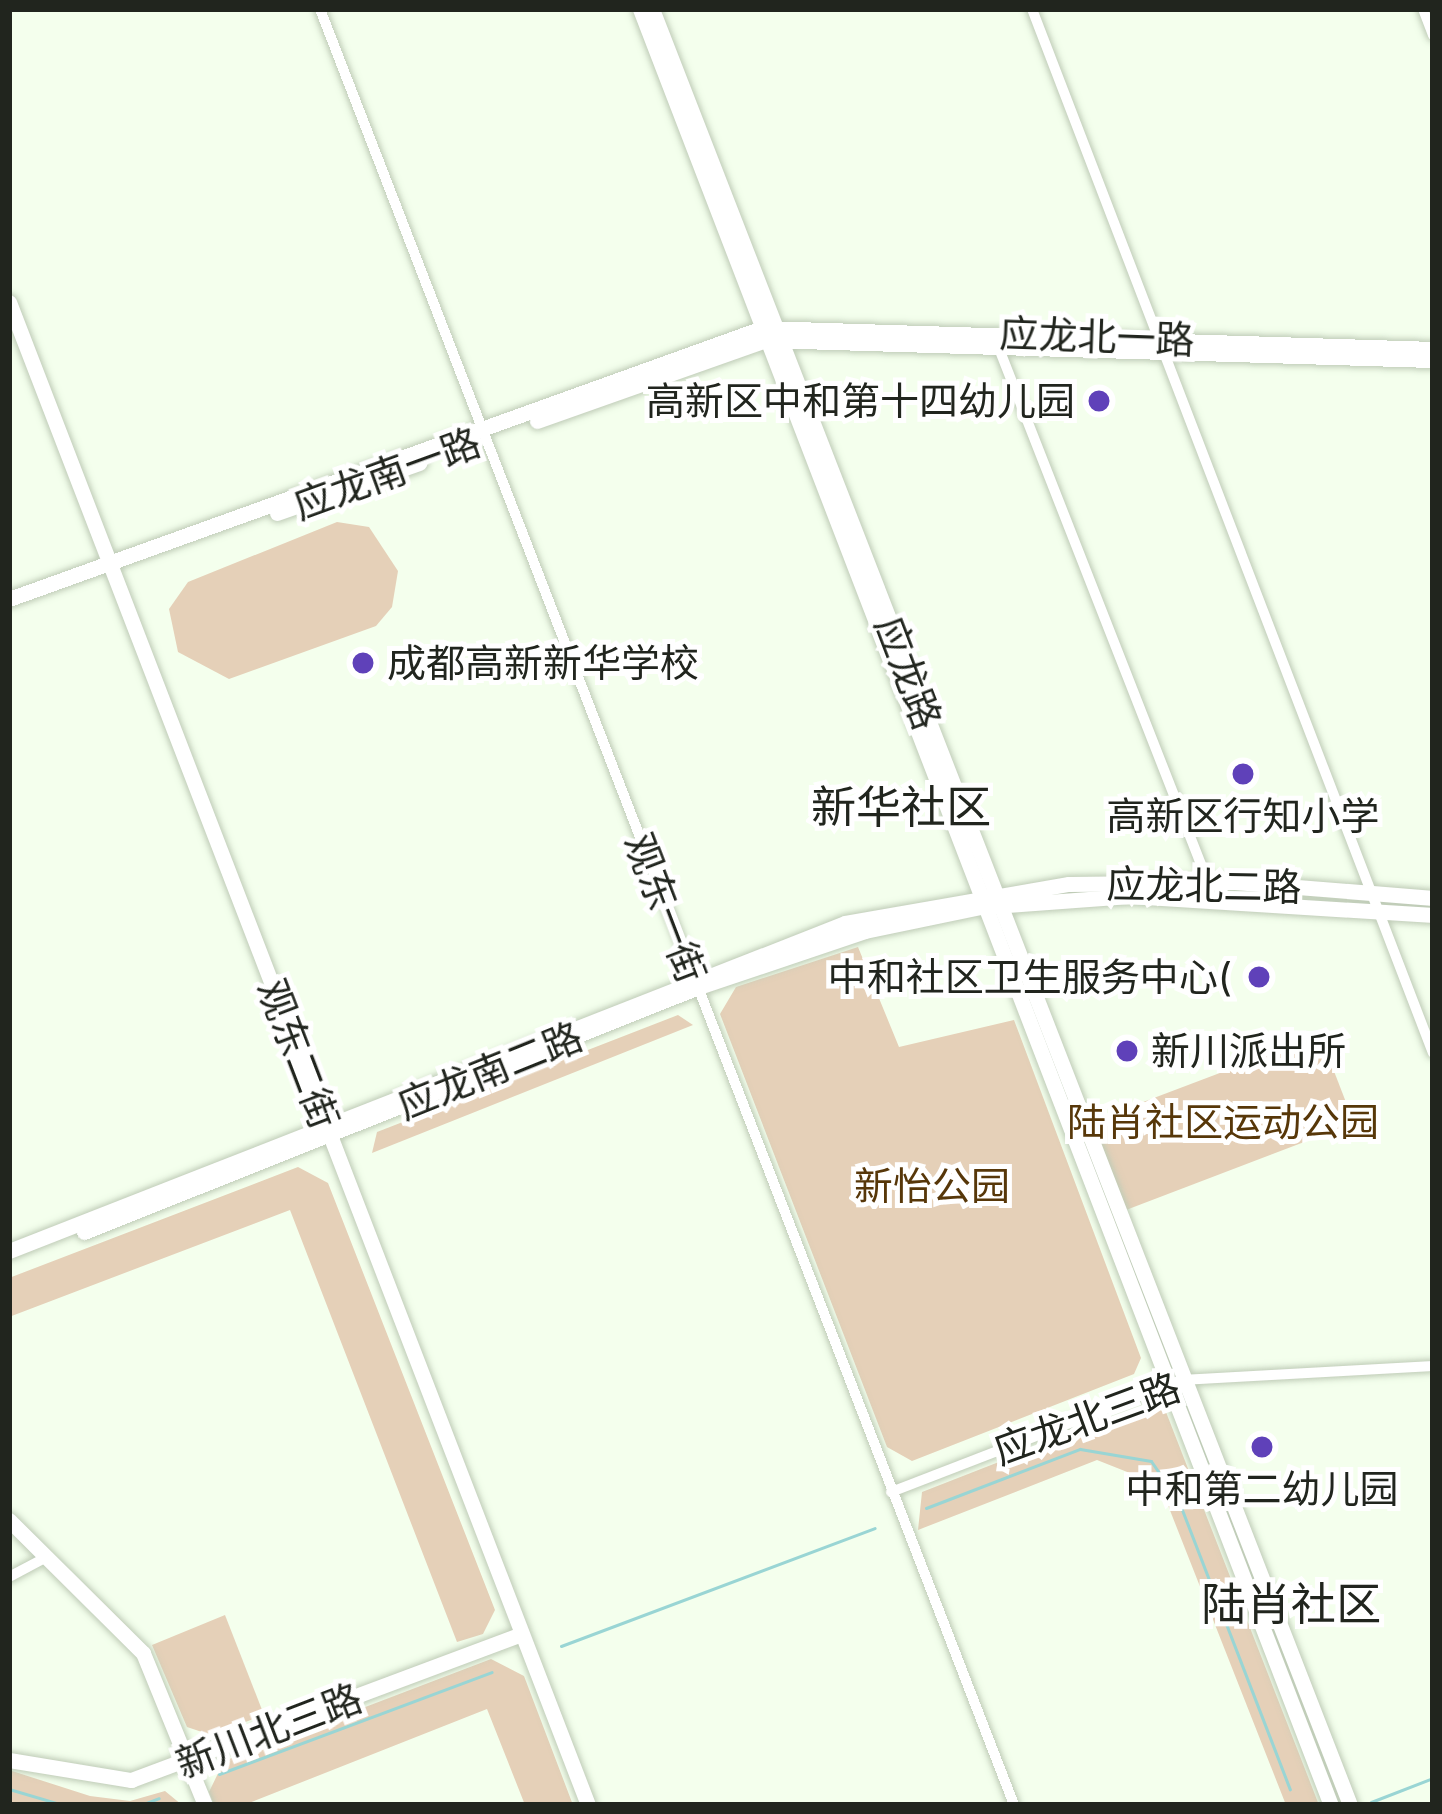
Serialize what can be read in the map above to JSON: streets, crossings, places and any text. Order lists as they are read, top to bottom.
{
  "streets": {
    "street": [
      "应龙北一路",
      "应龙南一路",
      "应龙路",
      "应龙北二路",
      "观东一街",
      "观东二街",
      "应龙南二路",
      "应龙北三路",
      "新川北三路"
    ]
  },
  "crossings": [
    ["应龙北一路", "应龙南一路"],
    ["应龙北一路", "应龙路"],
    ["应龙南一路", "应龙路"],
    ["应龙南一路", "观东一街"],
    ["应龙南一路", "观东二街"],
    ["应龙路", "应龙北二路"],
    ["应龙路", "应龙南二路"],
    ["应龙路", "应龙北三路"],
    ["应龙北二路", "应龙南二路"],
    ["观东一街", "应龙南二路"],
    ["观东一街", "应龙北三路"],
    ["观东二街", "应龙南二路"],
    ["观东二街", "新川北三路"]
  ],
  "districts": ["新华社区", "陆肖社区"],
  "parks": ["陆肖社区运动公园", "新怡公园"],
  "places": [
    "高新区中和第十四幼儿园",
    "成都高新新华学校",
    "高新区行知小学",
    "中和社区卫生服务中心(",
    "新川派出所",
    "中和第二幼儿园"
  ]
}
